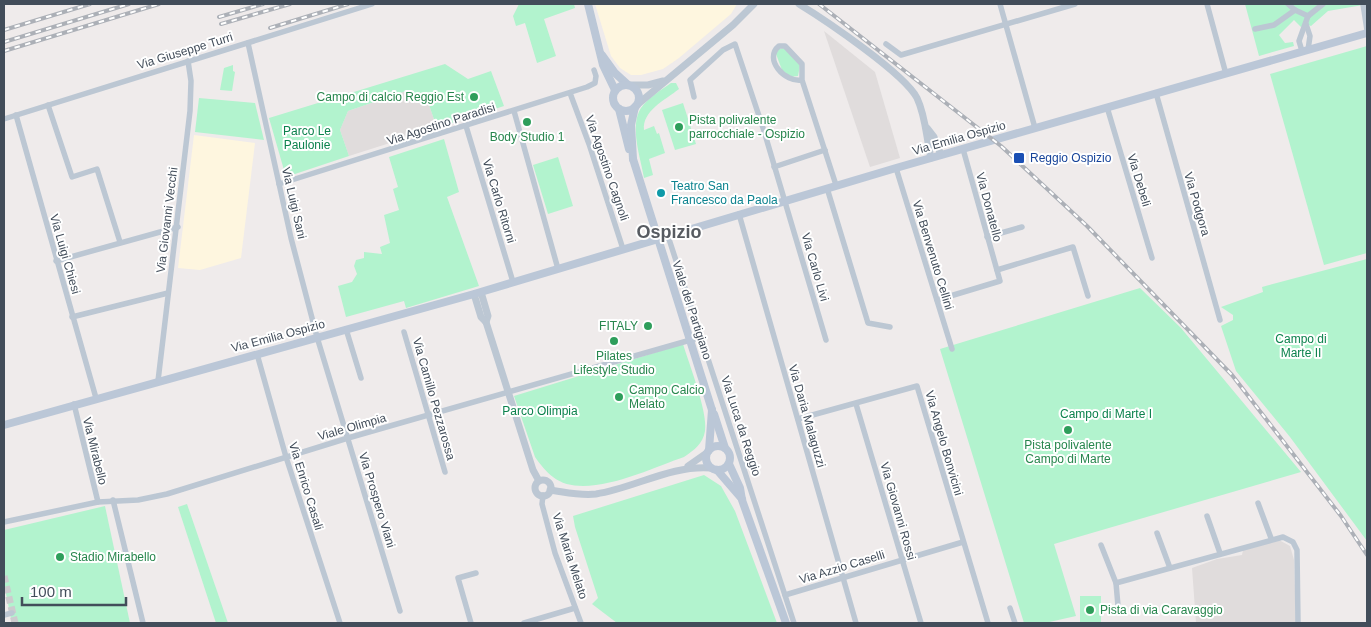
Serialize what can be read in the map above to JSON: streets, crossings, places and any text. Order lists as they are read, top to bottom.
{
  "streets": {
    "main road": ["Via Emilia Ospizio", "Viale del Partigiano"],
    "street": [
      "Via Giuseppe Turri",
      "Via Agostino Paradisi",
      "Via Agostino Cagnoli",
      "Via Debeli",
      "Via Carlo Ritorni",
      "Via Luigi Sani",
      "Via Podgora",
      "Via Donatello",
      "Via Giovanni Vecchi",
      "Via Luigi Chiesi",
      "Via Benvenuto Cellini",
      "Via Carlo Livi",
      "Via Camillo Pezzarossa",
      "Via Daria Malaguzzi",
      "Via Luca da Reggio",
      "Viale Olimpia",
      "Via Angelo Bonvicini",
      "Via Mirabello",
      "Via Enrico Casali",
      "Via Prospero Viani",
      "Via Giovanni Rossi",
      "Via Maria Melato",
      "Via Azzio Caselli"
    ]
  },
  "crossings": [
    ["Via Giuseppe Turri", "Via Luigi Sani"],
    ["Via Giuseppe Turri", "Via Giovanni Vecchi"],
    ["Via Giuseppe Turri", "Via Luigi Chiesi"],
    ["Via Agostino Paradisi", "Via Agostino Cagnoli"],
    ["Via Agostino Paradisi", "Via Carlo Ritorni"],
    ["Via Agostino Paradisi", "Via Luigi Sani"],
    ["Via Emilia Ospizio", "Via Agostino Cagnoli"],
    ["Via Emilia Ospizio", "Via Debeli"],
    ["Via Emilia Ospizio", "Via Carlo Ritorni"],
    ["Via Emilia Ospizio", "Via Luigi Sani"],
    ["Via Emilia Ospizio", "Via Podgora"],
    ["Via Emilia Ospizio", "Via Donatello"],
    ["Via Emilia Ospizio", "Via Giovanni Vecchi"],
    ["Via Emilia Ospizio", "Via Luigi Chiesi"],
    ["Via Emilia Ospizio", "Via Benvenuto Cellini"],
    ["Via Emilia Ospizio", "Via Carlo Livi"],
    ["Via Emilia Ospizio", "Via Daria Malaguzzi"],
    ["Via Emilia Ospizio", "Via Luca da Reggio"],
    ["Via Emilia Ospizio", "Via Mirabello"],
    ["Via Emilia Ospizio", "Via Enrico Casali"],
    ["Via Emilia Ospizio", "Via Prospero Viani"],
    ["Via Luigi Sani", "Via Prospero Viani"],
    ["Via Camillo Pezzarossa", "Viale Olimpia"],
    ["Via Daria Malaguzzi", "Via Angelo Bonvicini"],
    ["Via Daria Malaguzzi", "Via Azzio Caselli"],
    ["Via Luca da Reggio", "Viale Olimpia"],
    ["Via Luca da Reggio", "Via Azzio Caselli"],
    ["Viale Olimpia", "Via Mirabello"],
    ["Viale Olimpia", "Via Enrico Casali"],
    ["Viale Olimpia", "Via Prospero Viani"],
    ["Via Angelo Bonvicini", "Via Giovanni Rossi"],
    ["Via Angelo Bonvicini", "Via Azzio Caselli"],
    ["Via Giovanni Rossi", "Via Azzio Caselli"]
  ],
  "districts": ["Ospizio"],
  "parks": [
    "Parco Le Paulonie",
    "Campo di Marte II",
    "Parco Olimpia",
    "Campo di Marte I"
  ],
  "places": {
    "other": [
      "Campo di calcio Reggio Est",
      "Body Studio 1",
      "Pista polivalente parrocchiale - Ospizio",
      "Teatro San Francesco da Paola",
      "FITALY",
      "Pilates Lifestyle Studio",
      "Campo Calcio Melato",
      "Pista polivalente Campo di Marte",
      "Stadio Mirabello",
      "Pista di via Caravaggio"
    ],
    "transit": ["Reggio Ospizio"]
  },
  "scale_bar": "100 m"
}
